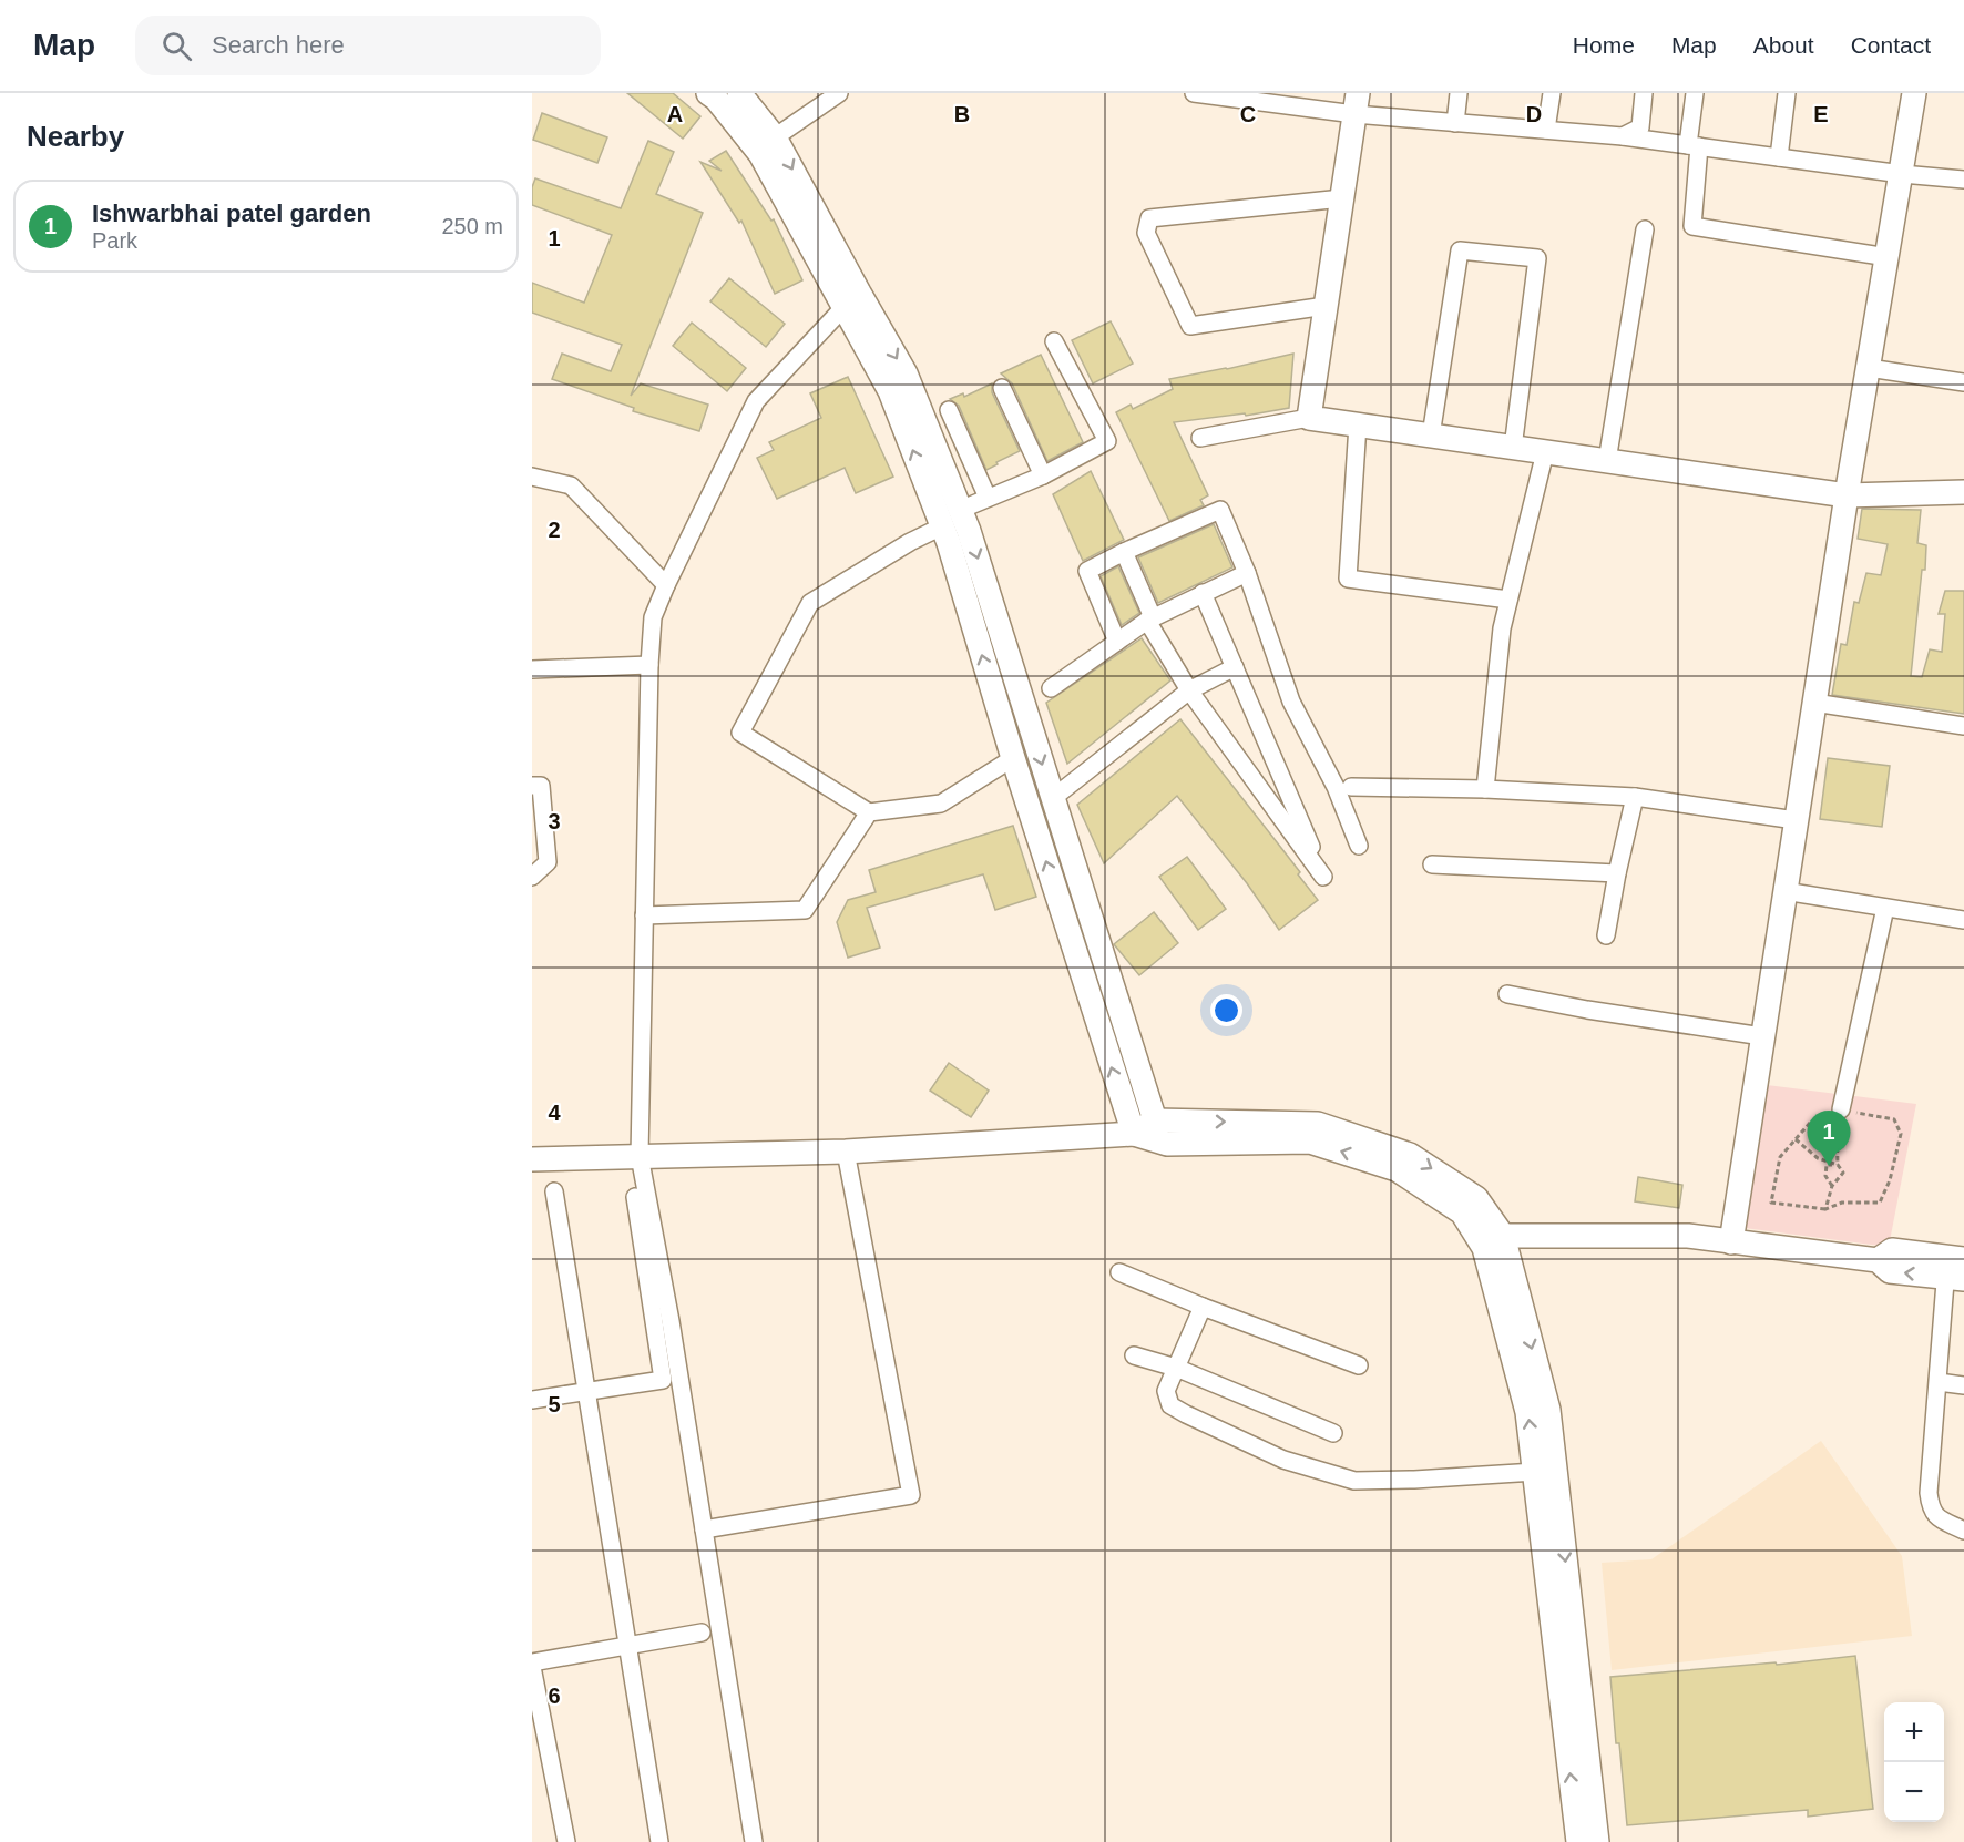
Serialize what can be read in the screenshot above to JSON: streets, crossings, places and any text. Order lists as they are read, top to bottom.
{
  "page": {
    "header": "Map",
    "search": "Search here",
    "nav": [
      "Home",
      "Map",
      "About",
      "Contact"
    ],
    "heading": "Nearby",
    "list": [
      {
        "mark": "1",
        "name": "Ishwarbhai patel garden",
        "note": "Park",
        "value": "250 m"
      }
    ],
    "pins": "1",
    "map_buttons": ["+", "−"]
  },
  "grid": {
    "columns": [
      "A",
      "B",
      "C",
      "D",
      "E"
    ],
    "rows": [
      "1",
      "2",
      "3",
      "4",
      "5",
      "6"
    ]
  }
}
